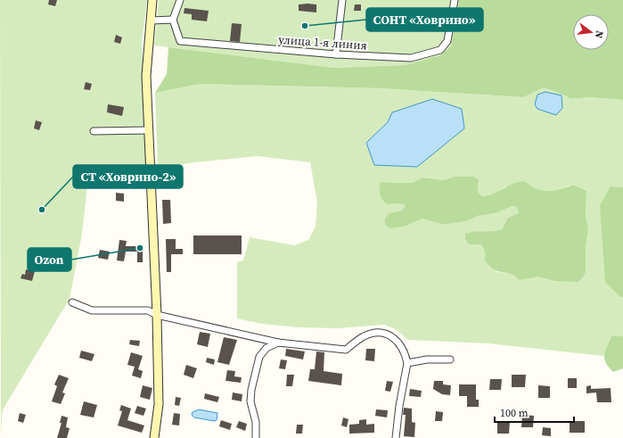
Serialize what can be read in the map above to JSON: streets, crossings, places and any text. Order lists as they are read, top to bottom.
{
  "streets": {
    "street": ["улица 1-я линия"]
  },
  "places": ["СОНТ «Ховрино»", "СТ «Ховрино-2»", "Ozon"],
  "scale_bar": "100 m",
  "north": "right"
}
